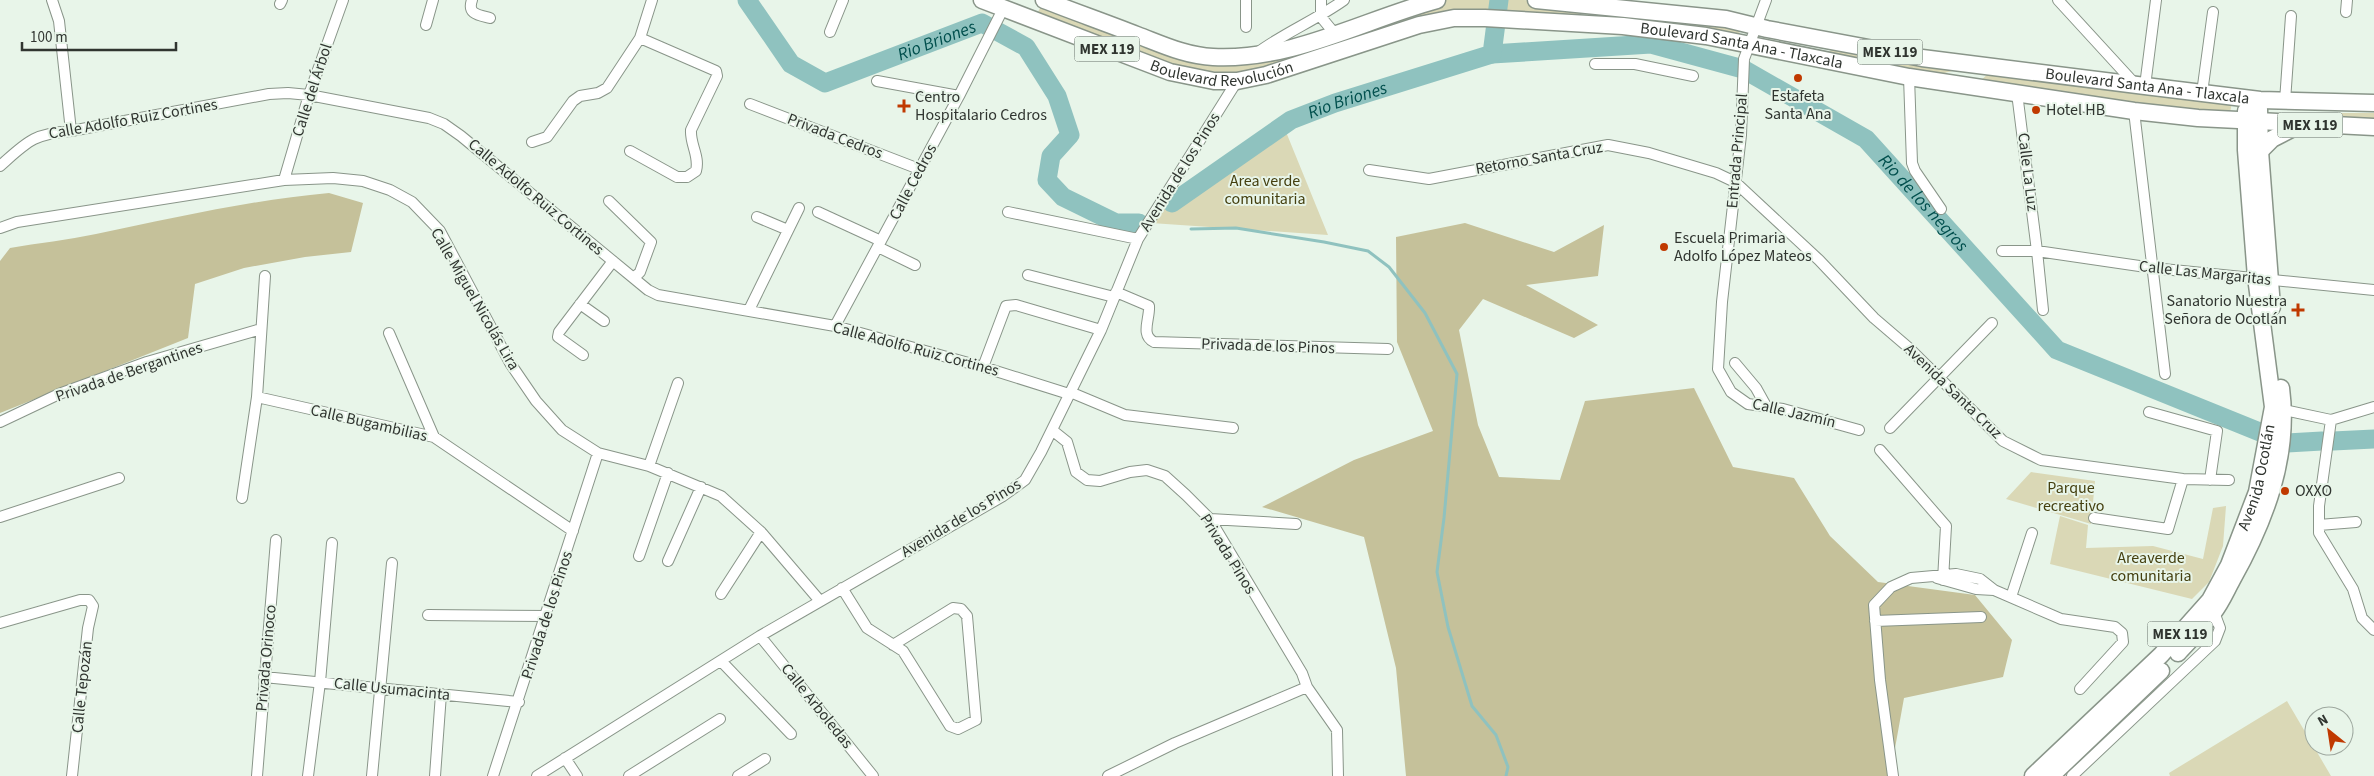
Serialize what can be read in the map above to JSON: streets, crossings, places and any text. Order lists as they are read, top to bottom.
{
  "streets": {
    "main road": [
      "Boulevard Santa Ana - Tlaxcala",
      "MEX 119",
      "Boulevard Revolución",
      "Avenida Ocotlán"
    ],
    "street": [
      "Calle del Árbol",
      "Calle Adolfo Ruiz Cortines",
      "Privada Cedros",
      "Entrada Principal",
      "Retorno Santa Cruz",
      "Avenida de los Pinos",
      "Calle La Luz",
      "Calle Cedros",
      "Calle Las Margaritas",
      "Calle Miguel Nicolás Lira",
      "Privada de los Pinos",
      "Privada de Bergantines",
      "Avenida Santa Cruz",
      "Calle Jazmín",
      "Calle Bugambilias",
      "Privada Pinos",
      "Privada Orinoco",
      "Calle Tepozán",
      "Calle Usumacinta",
      "Calle Arboledas"
    ]
  },
  "crossings": [
    ["Boulevard Santa Ana - Tlaxcala", "Boulevard Revolución"],
    ["Boulevard Santa Ana - Tlaxcala", "Entrada Principal"],
    ["Boulevard Santa Ana - Tlaxcala", "Calle La Luz"],
    ["Boulevard Santa Ana - Tlaxcala", "Avenida Ocotlán"],
    ["Boulevard Revolución", "Avenida de los Pinos"],
    ["Boulevard Revolución", "Calle Cedros"],
    ["Calle del Árbol", "Calle Adolfo Ruiz Cortines"],
    ["Calle del Árbol", "Calle Miguel Nicolás Lira"],
    ["Calle Adolfo Ruiz Cortines", "Avenida de los Pinos"],
    ["Calle Adolfo Ruiz Cortines", "Calle Cedros"],
    ["Privada Cedros", "Calle Cedros"],
    ["Entrada Principal", "Retorno Santa Cruz"],
    ["Entrada Principal", "Avenida Santa Cruz"],
    ["Entrada Principal", "Calle Jazmín"],
    ["Retorno Santa Cruz", "Avenida Santa Cruz"],
    ["Avenida de los Pinos", "Calle Miguel Nicolás Lira"],
    ["Avenida de los Pinos", "Privada de los Pinos"],
    ["Avenida de los Pinos", "Privada Pinos"],
    ["Avenida de los Pinos", "Calle Arboledas"],
    ["Calle La Luz", "Calle Las Margaritas"],
    ["Calle Las Margaritas", "Avenida Ocotlán"],
    ["Calle Miguel Nicolás Lira", "Privada de los Pinos"],
    ["Privada de los Pinos", "Calle Bugambilias"],
    ["Privada de los Pinos", "Calle Usumacinta"],
    ["Privada Orinoco", "Calle Usumacinta"]
  ],
  "water": ["Rio Briones", "Rio de los negros"],
  "parks": ["Area verde comunitaria", "Parque recreativo", "Areaverde comunitaria"],
  "places": {
    "other": [
      "Estafeta Santa Ana",
      "Hotel HB",
      "Escuela Primaria Adolfo López Mateos",
      "OXXO"
    ],
    "health": ["Centro Hospitalario Cedros", "Sanatorio Nuestra Señora de Ocotlán"]
  },
  "scale_bar": "100 m",
  "north": "top left"
}
